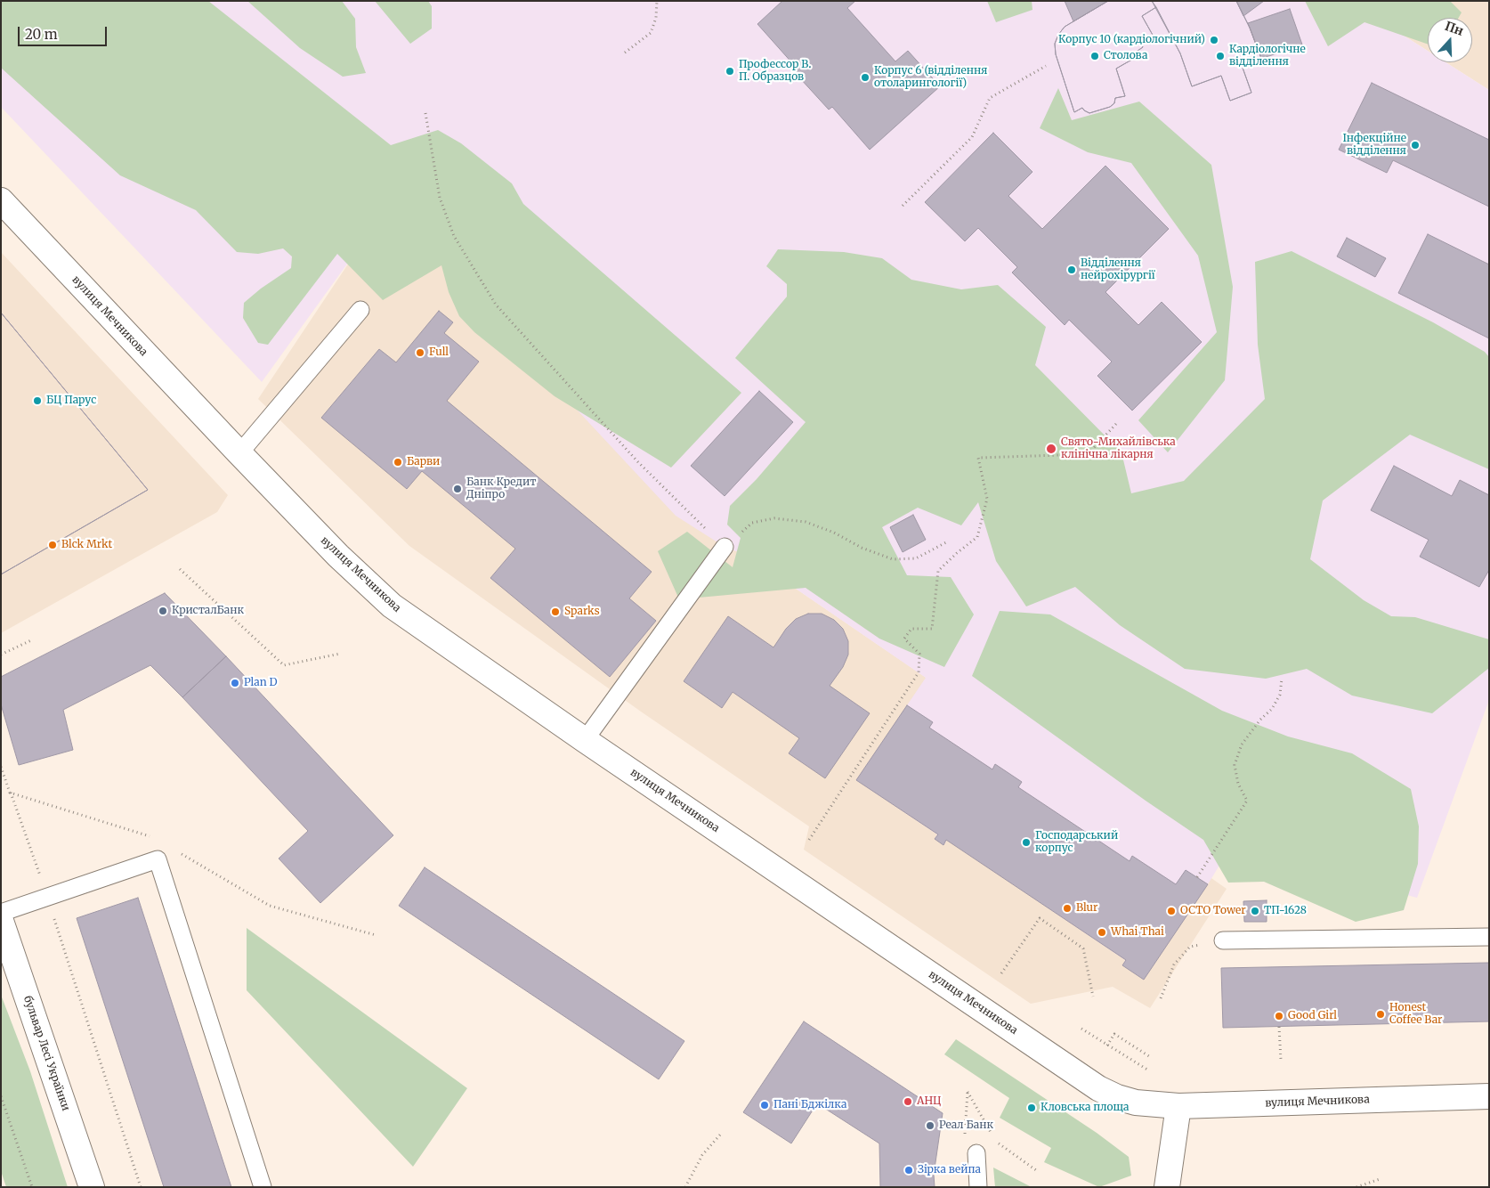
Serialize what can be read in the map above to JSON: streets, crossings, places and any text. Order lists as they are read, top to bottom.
{
  "streets": {
    "street": ["вулиця Мечникова", "бульвар Лесі Українки"]
  },
  "places": [
    "Корпус 10 (кардіологічний)",
    "Столова",
    "Кардіологічне відділення",
    "Профессор В. П. Образцов",
    "Корпус 6 (відділення отоларингології)",
    "Інфекційне відділення",
    "Відділення нейрохірургії",
    "Full",
    "БЦ Парус",
    "Свято-Михайлівська клінічна лікарня",
    "Барви",
    "Банк Кредит Дніпро",
    "Blck Mrkt",
    "КристалБанк",
    "Sparks",
    "Plan D",
    "Господарський корпус",
    "Blur",
    "OCTO Tower",
    "ТП-1628",
    "Whai Thai",
    "Honest Coffee Bar",
    "Good Girl",
    "АНЦ",
    "Пані Бджілка",
    "Кловська площа",
    "Реал Банк",
    "Зірка вейпа"
  ],
  "scale_bar": "20 m",
  "north": "top"
}
